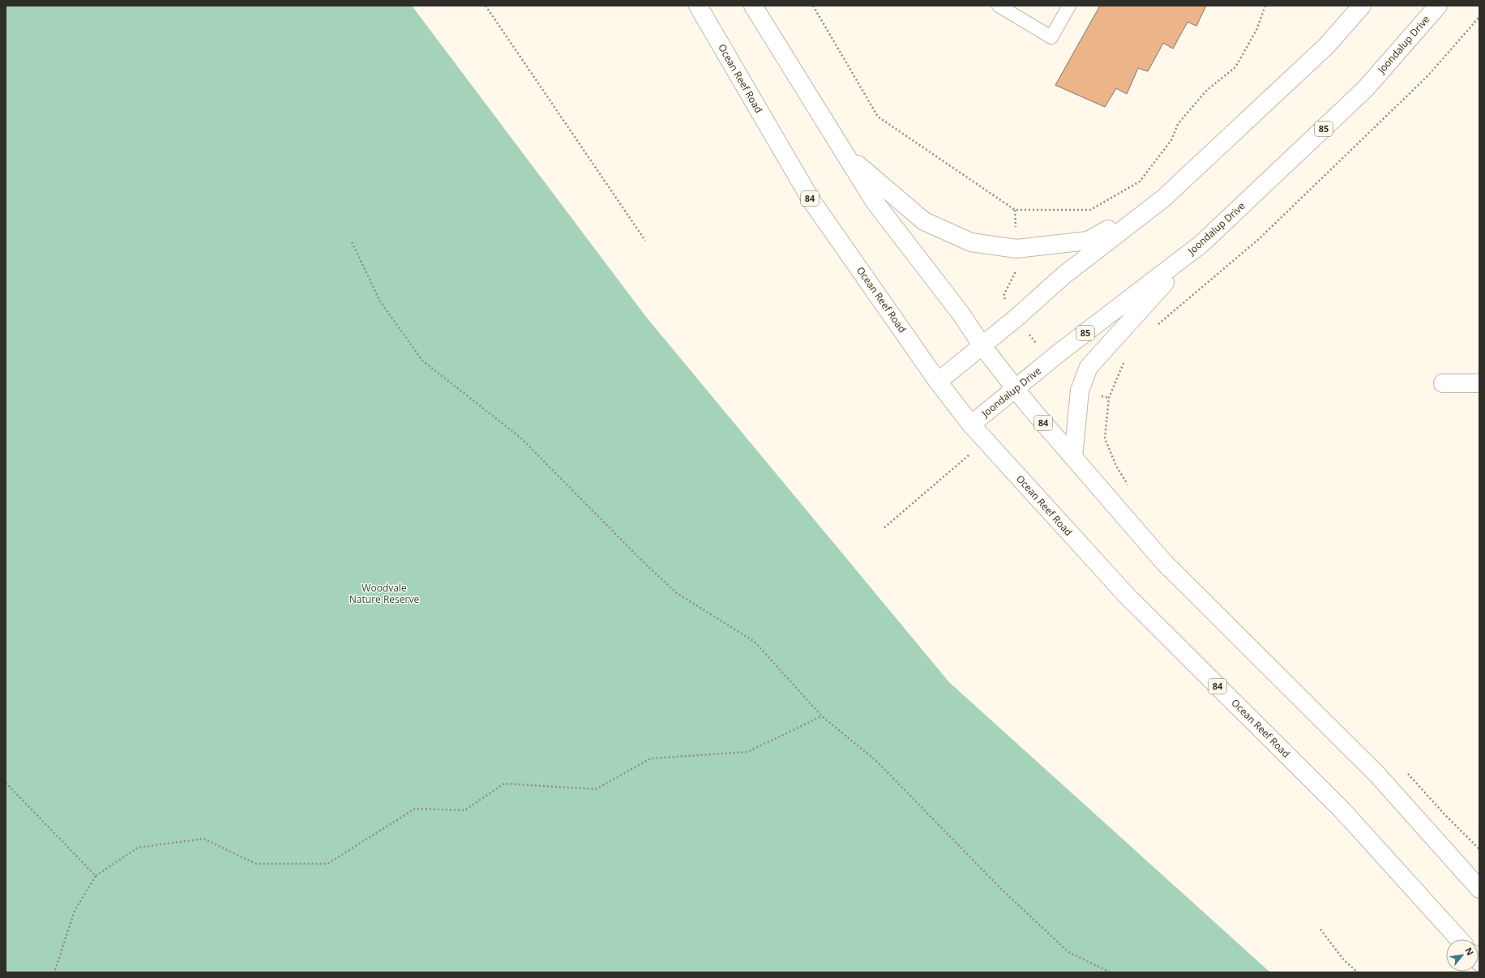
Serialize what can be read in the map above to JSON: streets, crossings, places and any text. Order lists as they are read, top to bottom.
{
  "streets": {
    "main road": [
      "Joondalup Drive",
      "Ocean Reef Road",
      "85",
      "84"
    ]
  },
  "crossings": [
    ["Joondalup Drive", "Ocean Reef Road"],
    ["Joondalup Drive", "84"]
  ],
  "parks": ["Woodvale Nature Reserve"],
  "north": "top right"
}
